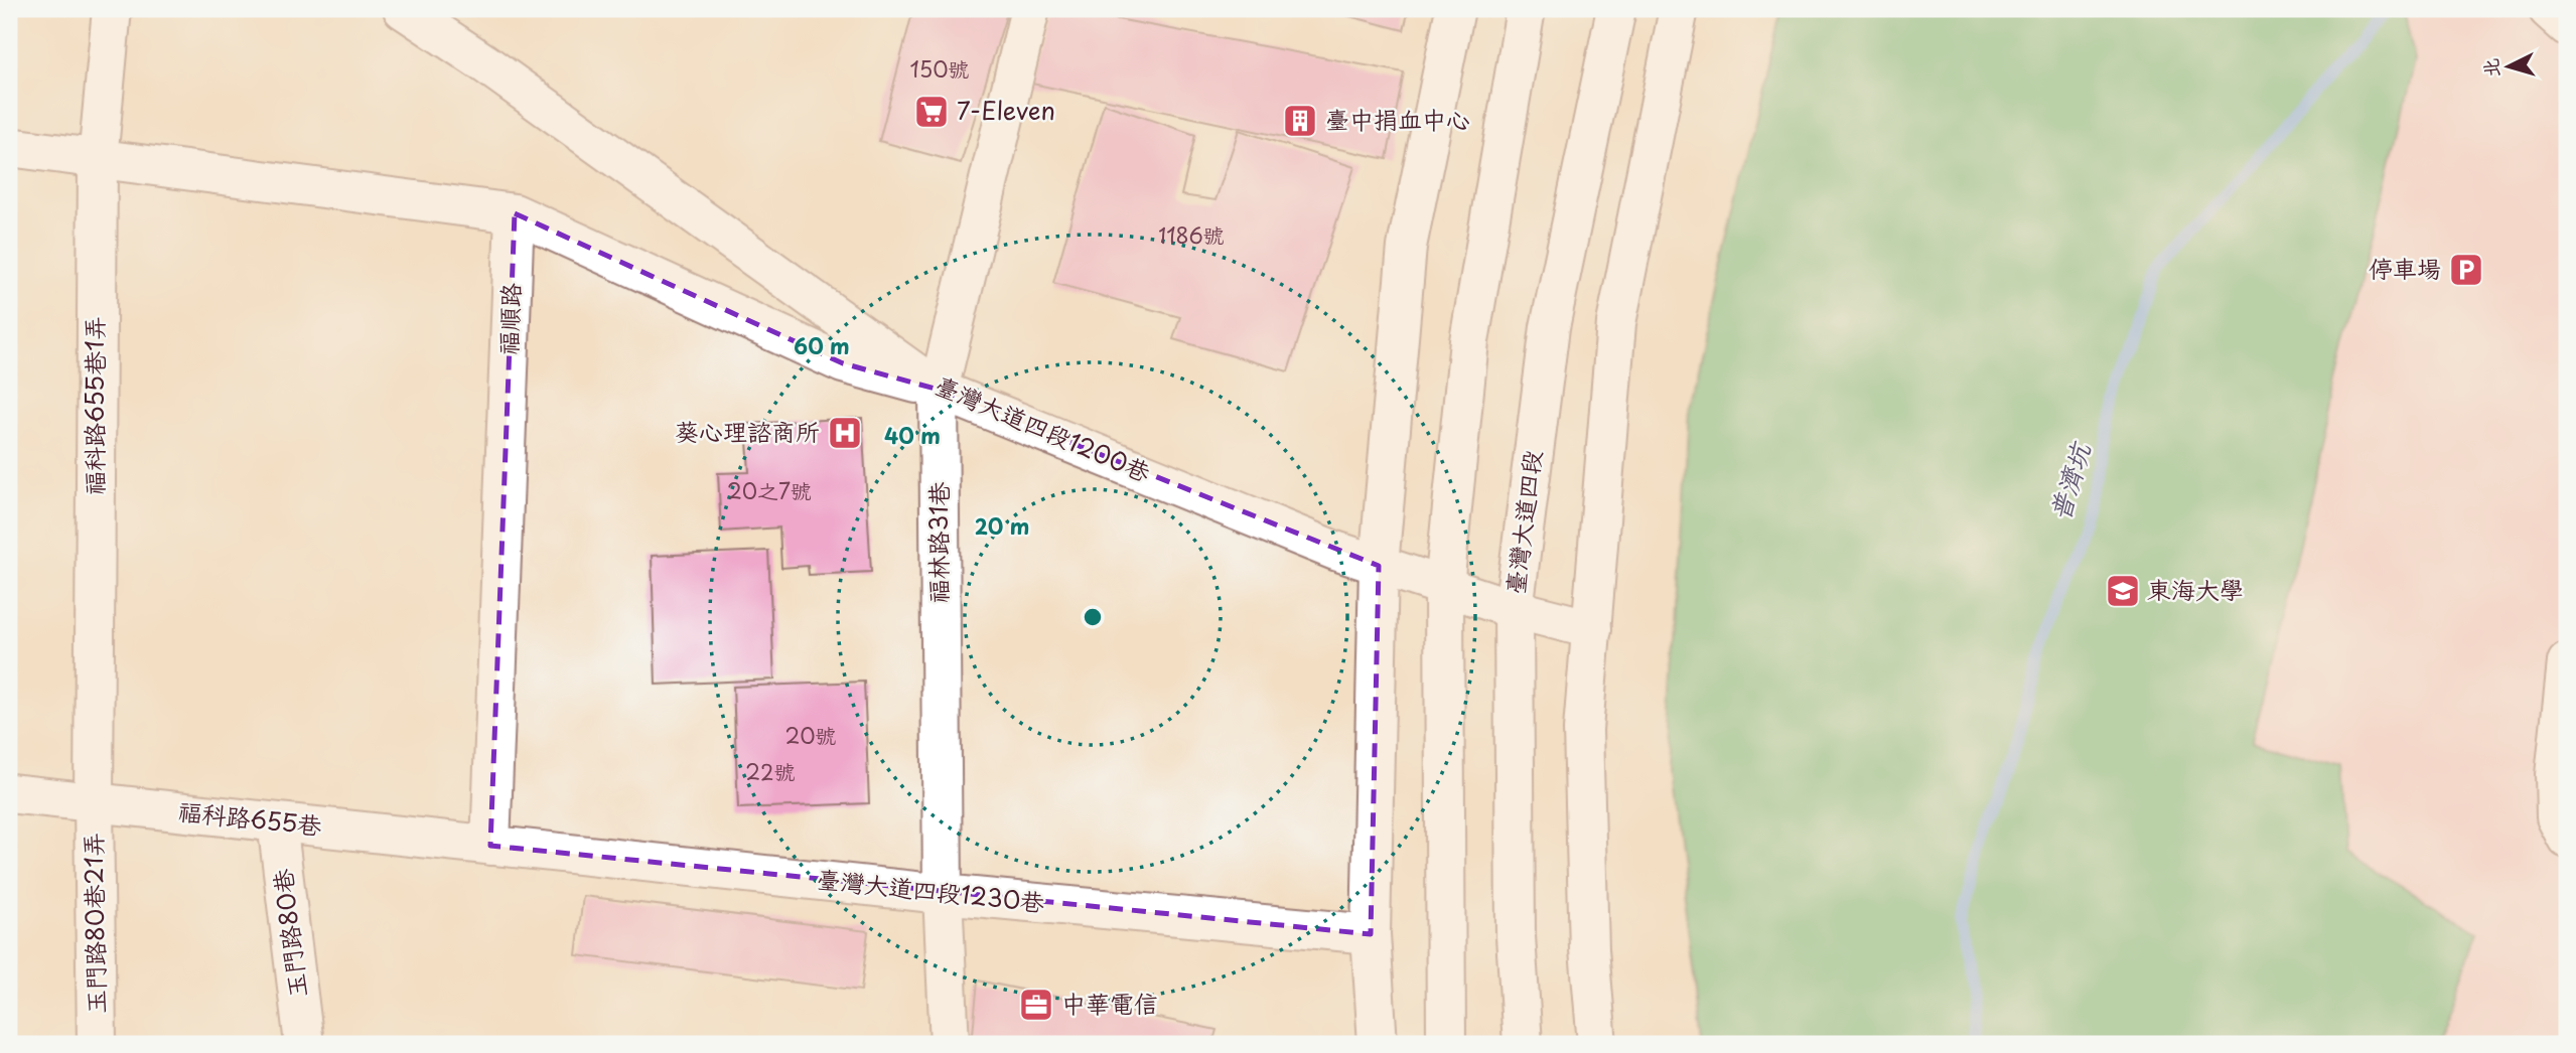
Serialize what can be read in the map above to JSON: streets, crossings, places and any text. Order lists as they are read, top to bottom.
{
  "streets": {
    "street": [
      "福順路",
      "福科路655巷1弄",
      "臺灣大道四段1200巷",
      "臺灣大道四段",
      "福林路31巷",
      "福科路655巷",
      "臺灣大道四段1230巷",
      "玉門路80巷21弄",
      "玉門路80巷"
    ]
  },
  "crossings": [
    ["福順路", "福科路655巷"],
    ["福順路", "臺灣大道四段1230巷"],
    ["福科路655巷1弄", "福科路655巷"],
    ["福科路655巷1弄", "玉門路80巷21弄"],
    ["臺灣大道四段1200巷", "臺灣大道四段"],
    ["臺灣大道四段1200巷", "福林路31巷"],
    ["福林路31巷", "臺灣大道四段1230巷"],
    ["福科路655巷", "臺灣大道四段1230巷"],
    ["福科路655巷", "玉門路80巷21弄"],
    ["福科路655巷", "玉門路80巷"]
  ],
  "water": ["普濟坑"],
  "places": {
    "supermarket": ["7-Eleven"],
    "building": ["臺中捐血中心"],
    "parking": ["停車場"],
    "hospital": ["葵心理諮商所"],
    "school or university": ["東海大學"],
    "office": ["中華電信"]
  },
  "house_numbers": [
    "150號",
    "1186號",
    "20之7號",
    "20號",
    "22號"
  ],
  "north": "left",
  "rings": ["60 m", "40 m", "20 m"]
}
